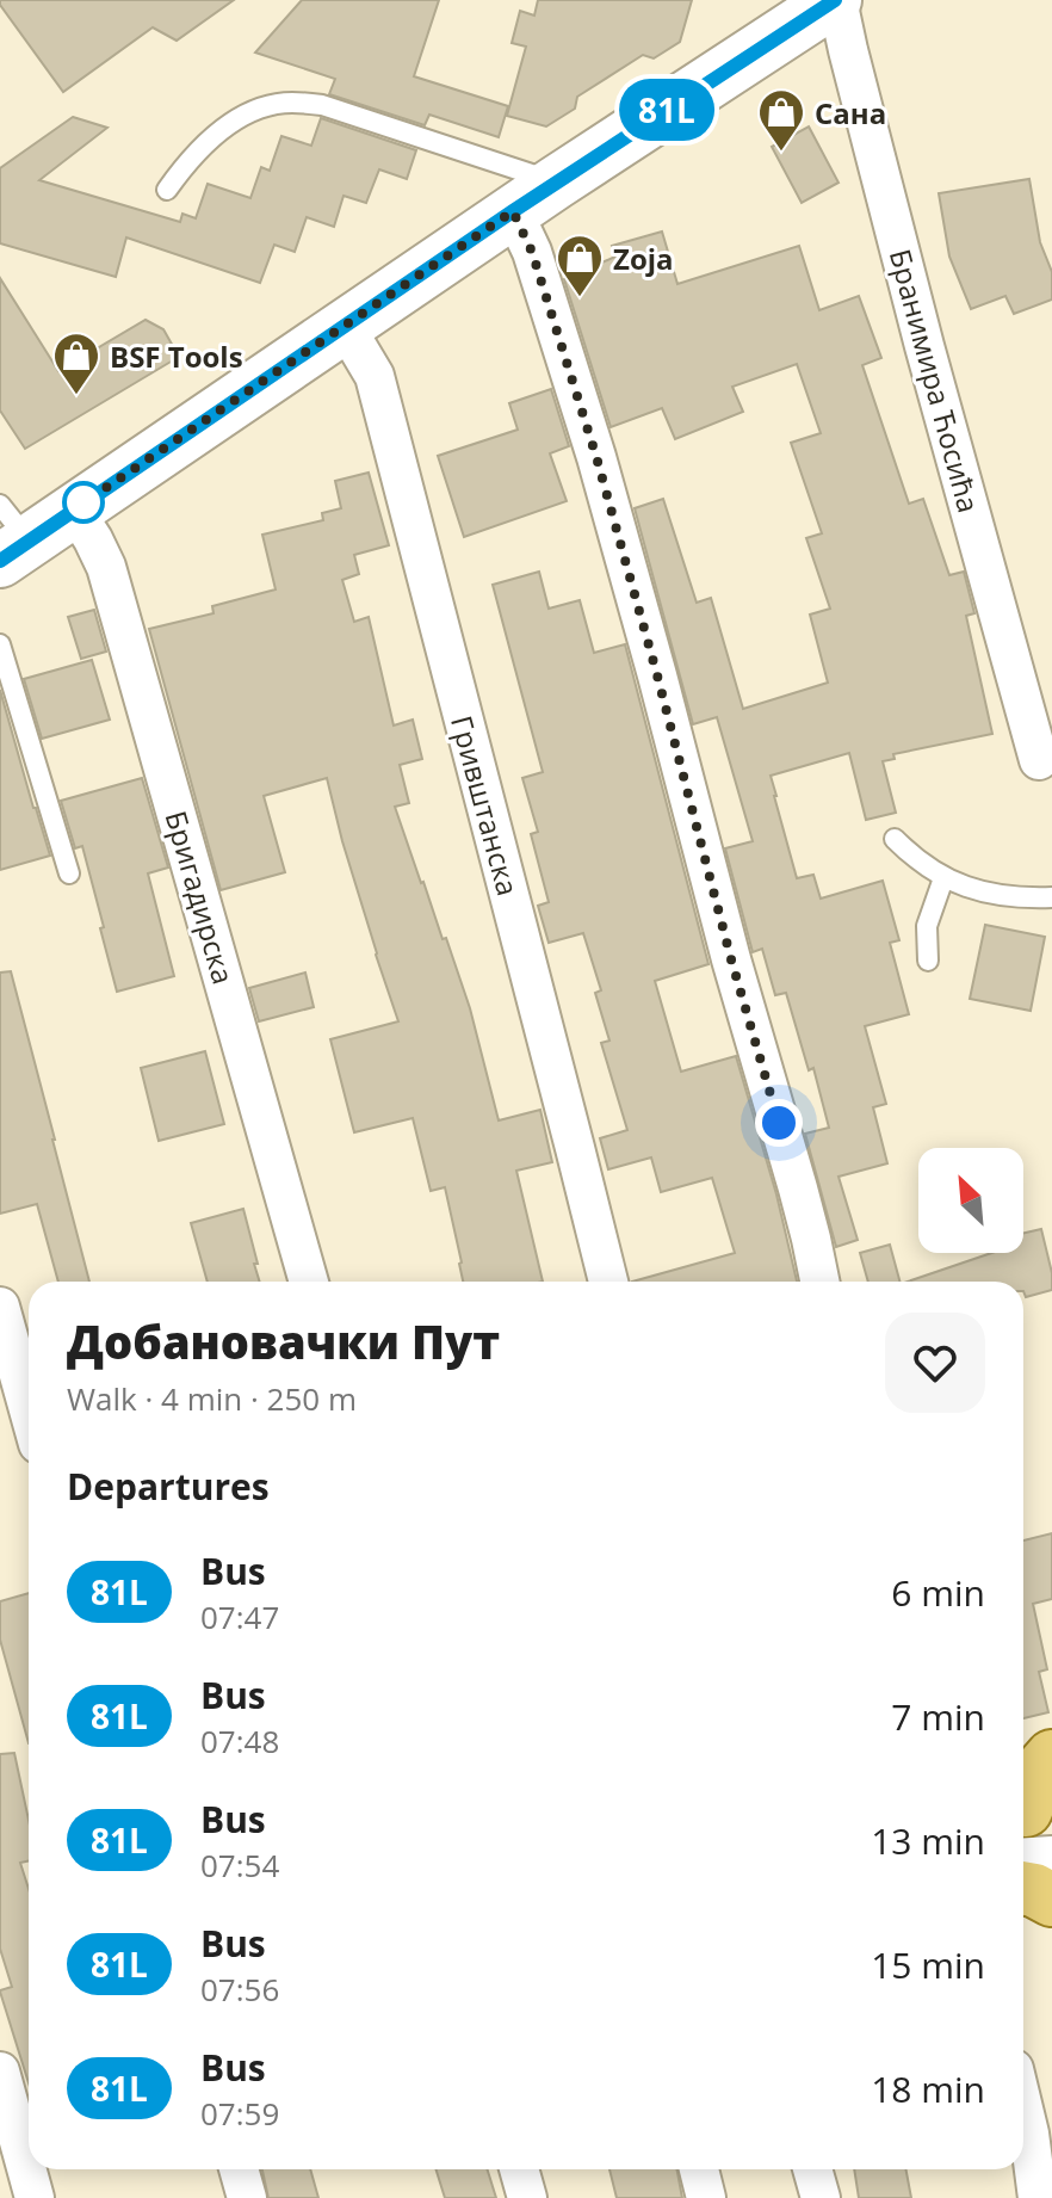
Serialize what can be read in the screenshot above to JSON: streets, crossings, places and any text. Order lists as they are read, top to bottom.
{
  "streets": {
    "street": ["Бранимира Ћосића", "Гривштанска", "Бригадирска"]
  },
  "places": {
    "shop": ["Сана", "Zoja", "BSF Tools"]
  },
  "lines": ["bus line 81L"],
  "north": "top left",
  "page": {
    "on_map": "81L",
    "heading": [
      ["Добановачки Пут", "Walk · 4 min · 250 m"],
      "Departures"
    ],
    "list": [
      {
        "mark": "81L",
        "name": "Bus",
        "note": "07:47",
        "value": "6 min"
      },
      {
        "mark": "81L",
        "name": "Bus",
        "note": "07:48",
        "value": "7 min"
      },
      {
        "mark": "81L",
        "name": "Bus",
        "note": "07:54",
        "value": "13 min"
      },
      {
        "mark": "81L",
        "name": "Bus",
        "note": "07:56",
        "value": "15 min"
      },
      {
        "mark": "81L",
        "name": "Bus",
        "note": "07:59",
        "value": "18 min"
      }
    ]
  }
}
